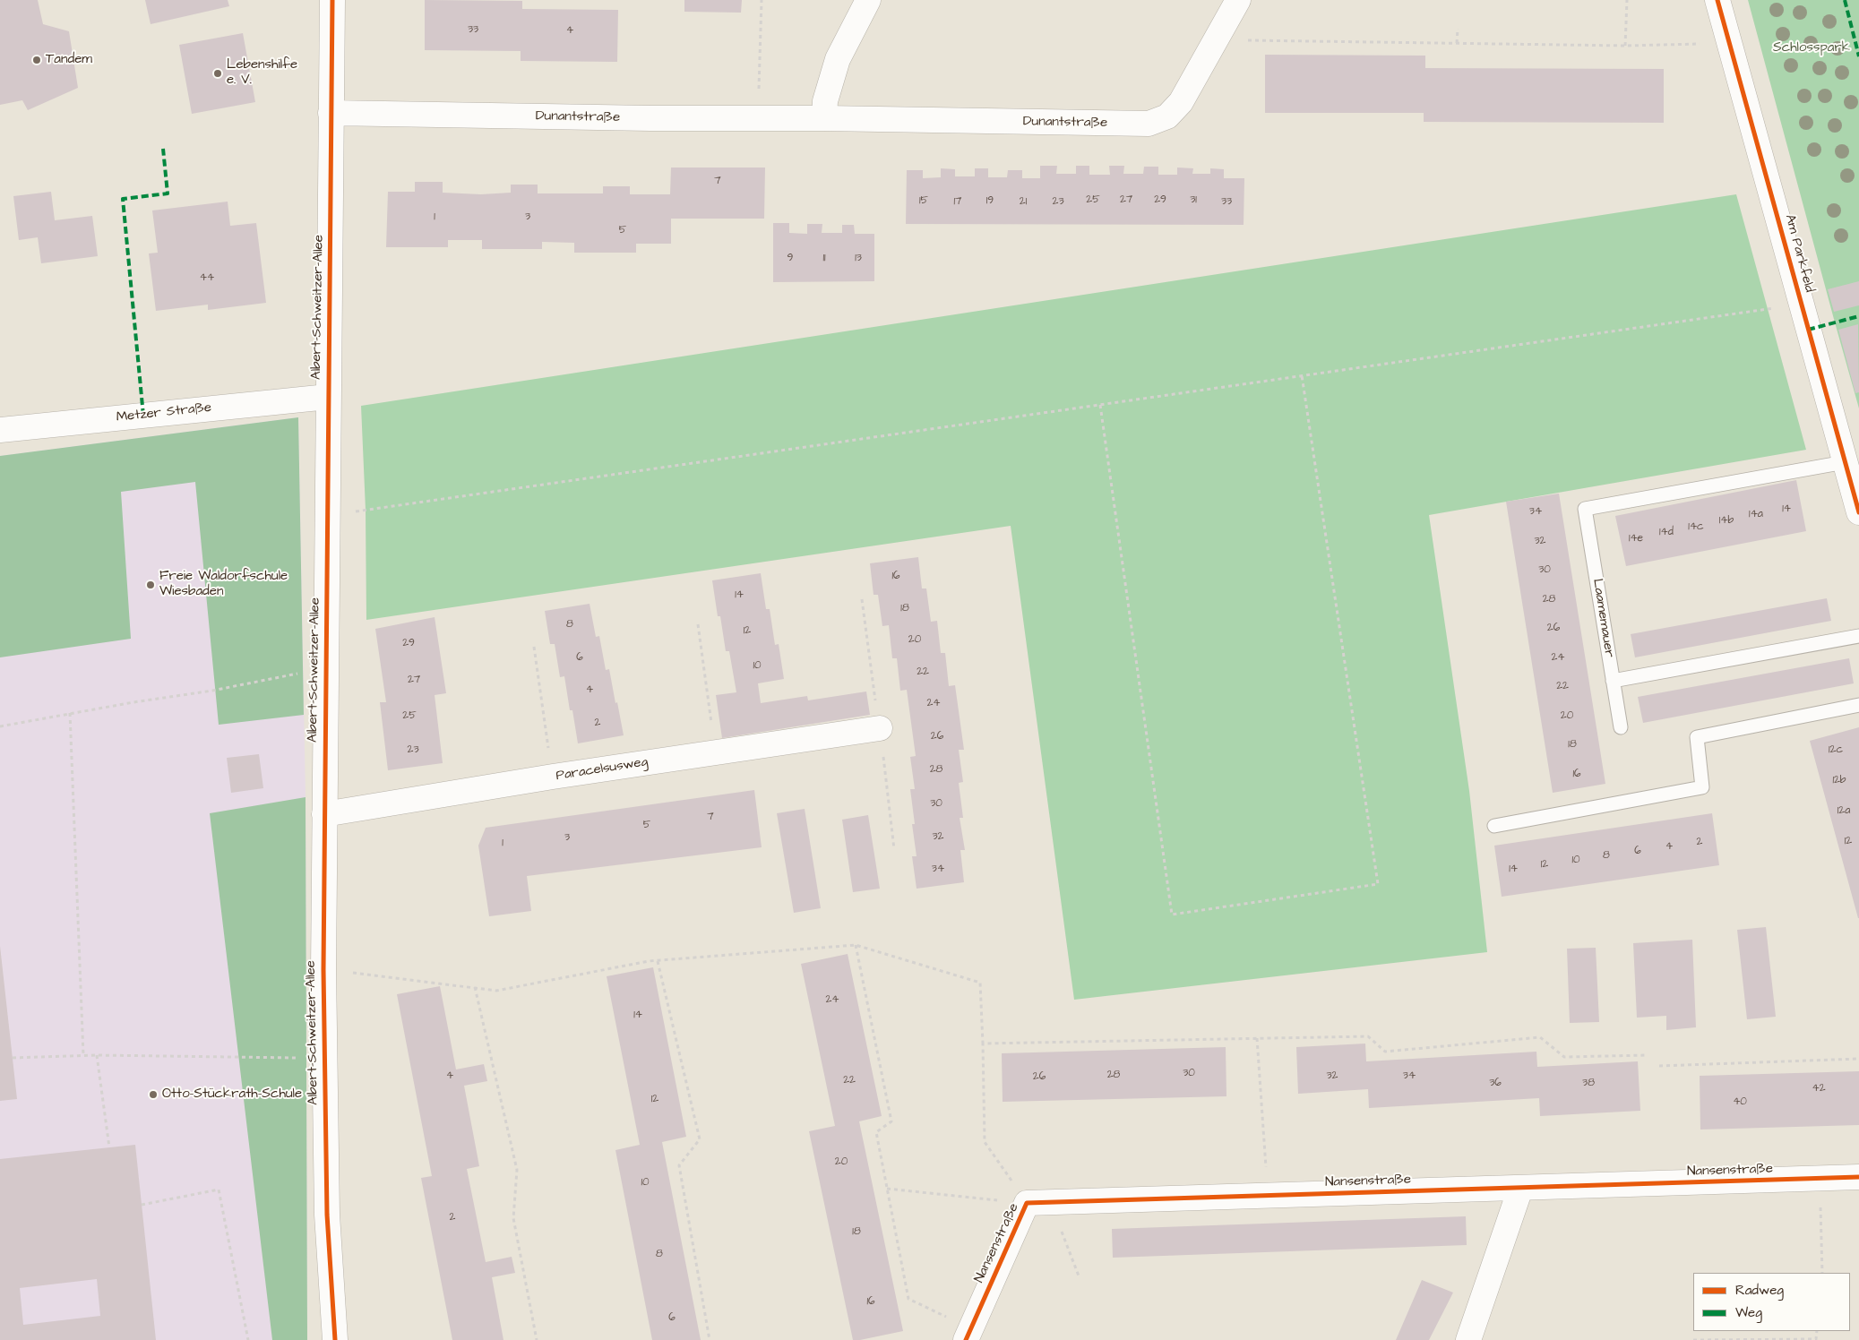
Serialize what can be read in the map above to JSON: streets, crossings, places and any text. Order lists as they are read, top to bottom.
{
  "streets": {
    "street": [
      "Dunantstraße",
      "Am Parkfeld",
      "Albert-Schweitzer-Allee",
      "Metzer Straße",
      "Paracelsusweg",
      "Nansenstraße"
    ],
    "lane": ["Laamemauer"]
  },
  "crossings": [
    ["Dunantstraße", "Albert-Schweitzer-Allee"],
    ["Am Parkfeld", "Laamemauer"],
    ["Albert-Schweitzer-Allee", "Metzer Straße"],
    ["Albert-Schweitzer-Allee", "Paracelsusweg"]
  ],
  "parks": ["Schlosspark"],
  "places": [
    "Tandem",
    "Lebenshilfe e. V.",
    "Freie Waldorfschule Wiesbaden",
    "Otto-Stückrath-Schule"
  ],
  "house_numbers": [
    "33",
    "4",
    "7",
    "25",
    "27",
    "29",
    "31",
    "15",
    "19",
    "17",
    "21",
    "23",
    "33",
    "1",
    "3",
    "5",
    "9",
    "11",
    "13",
    "44",
    "14",
    "34",
    "14a",
    "14b",
    "14c",
    "14d",
    "14e",
    "32",
    "30",
    "16",
    "14",
    "28",
    "18",
    "8",
    "26",
    "12",
    "20",
    "29",
    "6",
    "24",
    "10",
    "22",
    "27",
    "22",
    "4",
    "24",
    "25",
    "20",
    "2",
    "26",
    "18",
    "23",
    "12c",
    "28",
    "16",
    "12b",
    "30",
    "12a",
    "7",
    "5",
    "32",
    "3",
    "12",
    "2",
    "1",
    "4",
    "6",
    "8",
    "10",
    "12",
    "34",
    "14",
    "24",
    "14",
    "30",
    "28",
    "4",
    "32",
    "34",
    "26",
    "22",
    "36",
    "38",
    "42",
    "12",
    "40",
    "20",
    "10",
    "2",
    "18",
    "8",
    "16",
    "6"
  ],
  "legend": ["Radweg", "Weg"]
}
